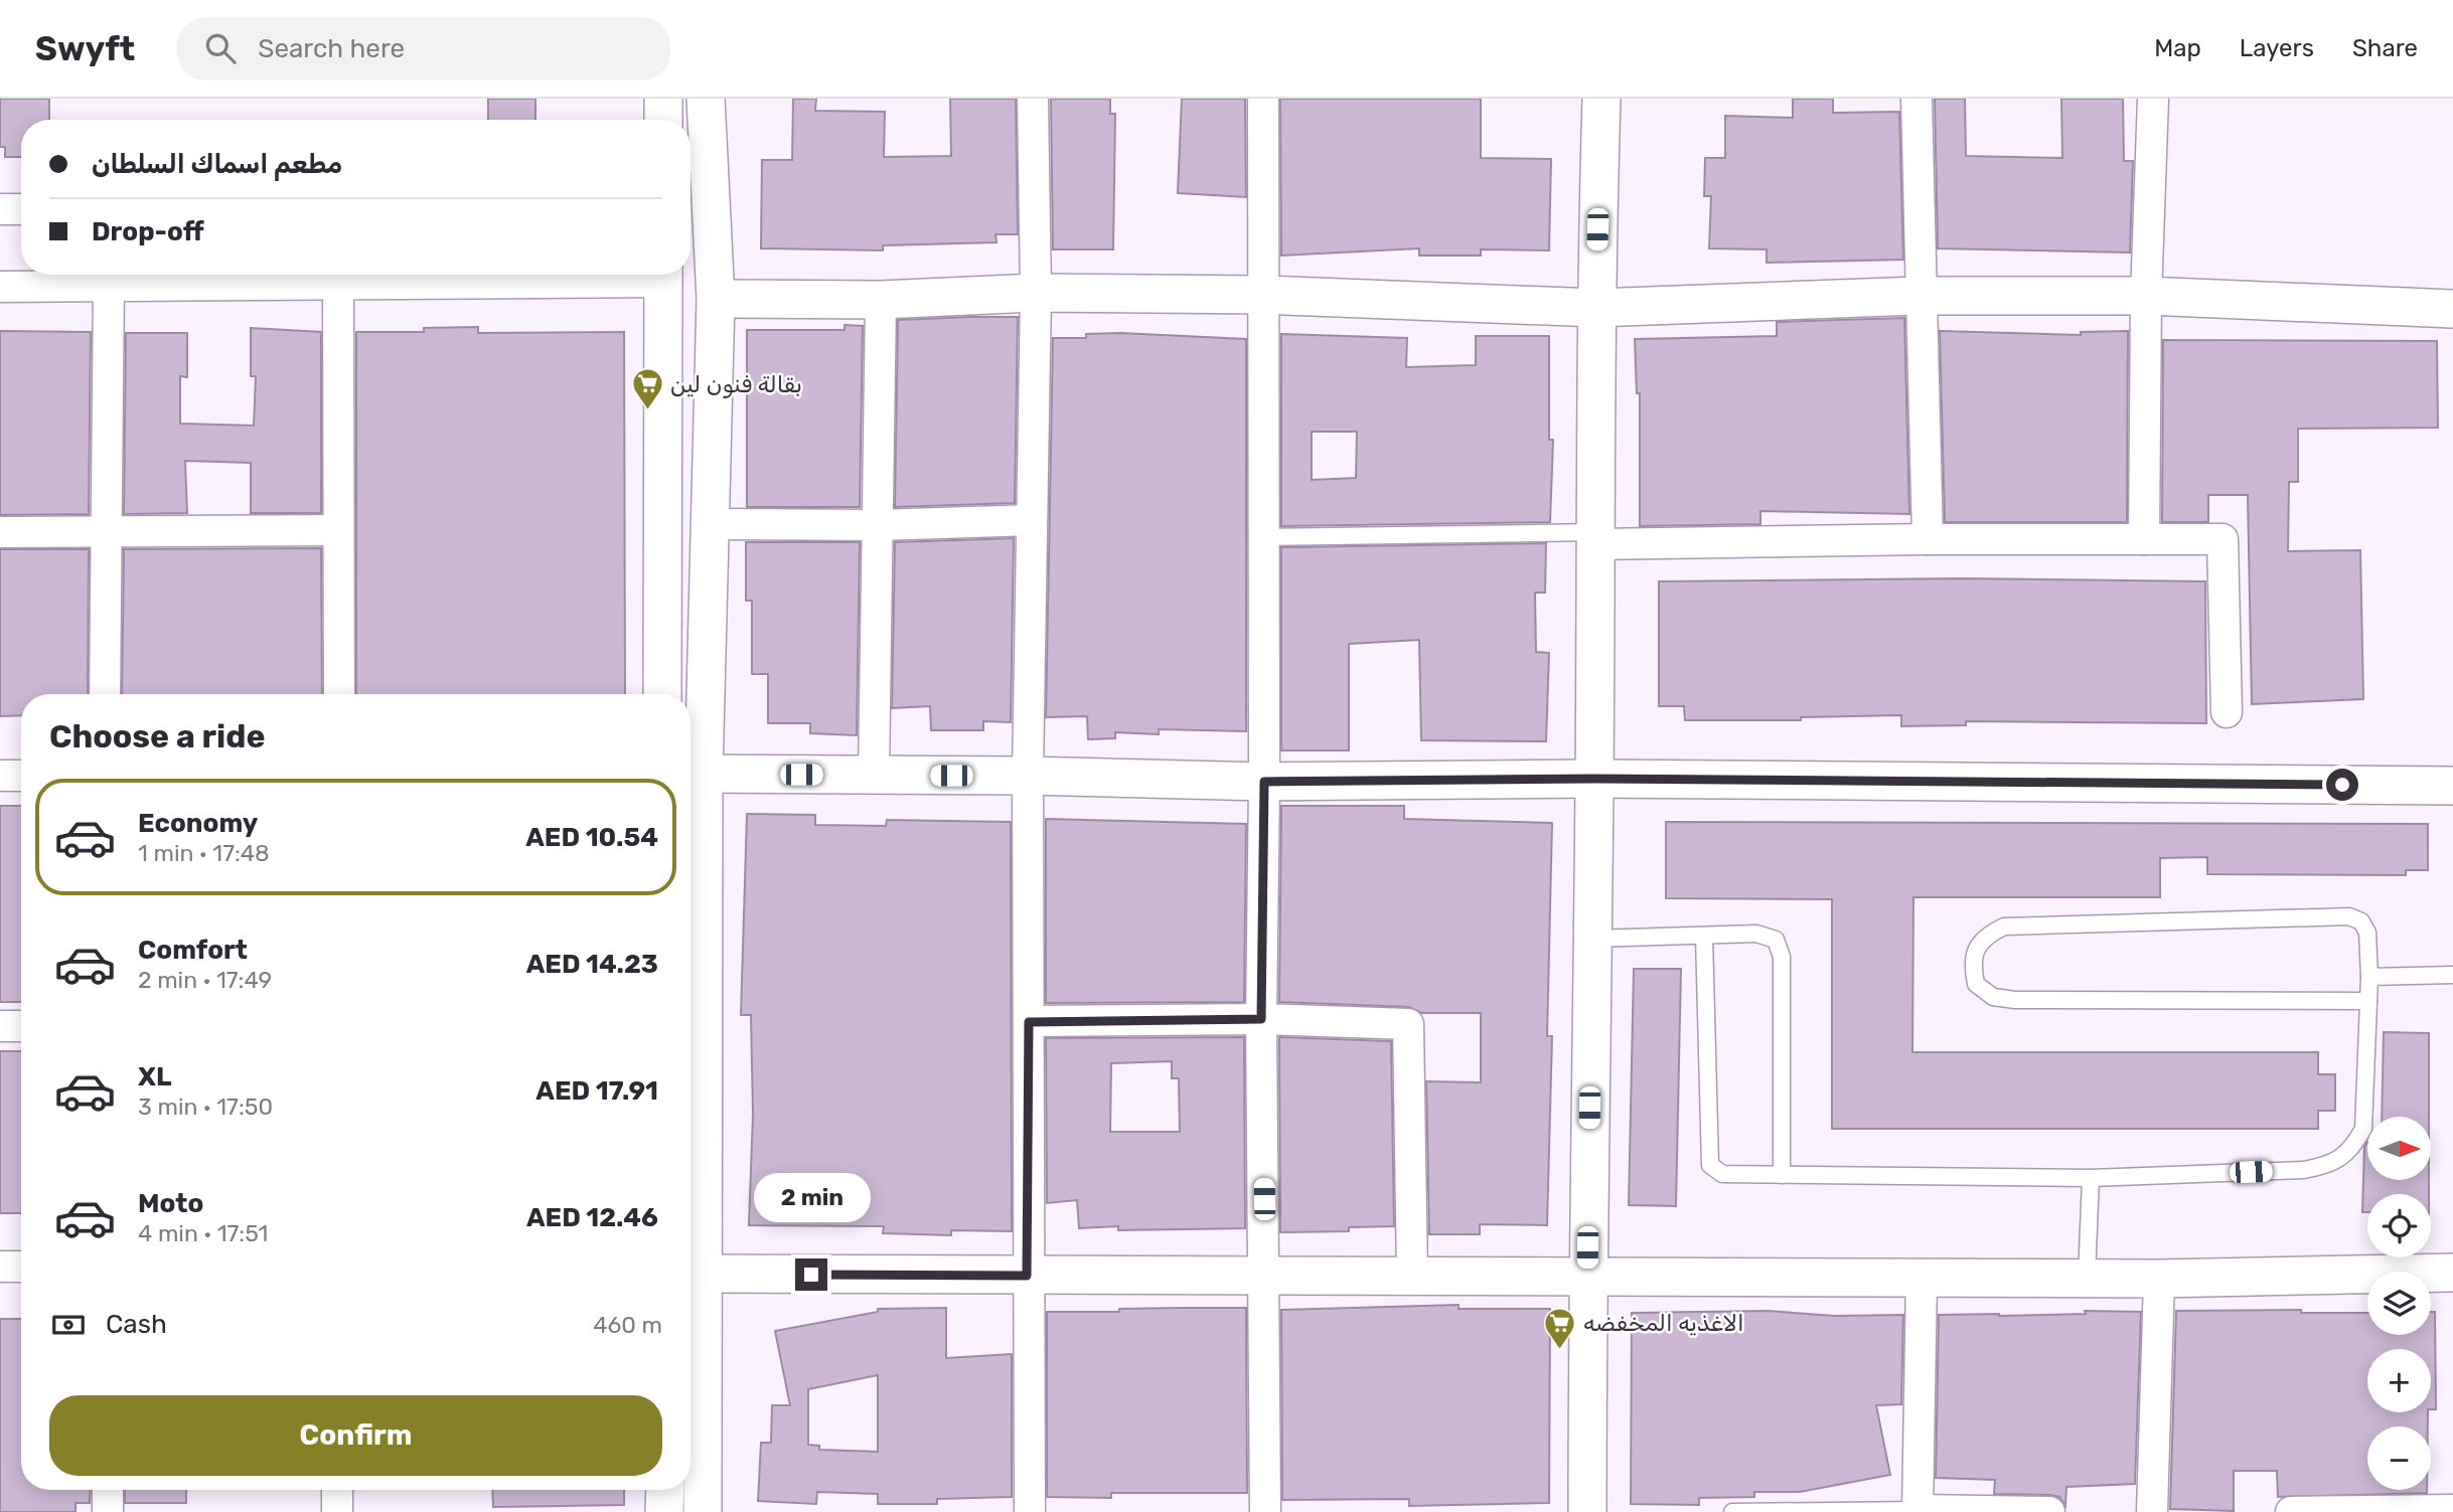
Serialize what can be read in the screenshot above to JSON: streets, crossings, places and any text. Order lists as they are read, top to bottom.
{
  "places": {
    "supermarket": ["بقالة فنون لين", "الاغذيه المخفضه"]
  },
  "north": "right",
  "page": {
    "header": "Swyft",
    "search": "Search here",
    "nav": ["Map", "Layers", "Share"],
    "banner": ["مطعم اسماك السلطان", "Drop-off"],
    "heading": "Choose a ride",
    "list": [
      {
        "name": "Economy",
        "note": "1 min · 17:48",
        "value": "AED 10.54"
      },
      {
        "name": "Comfort",
        "note": "2 min · 17:49",
        "value": "AED 14.23"
      },
      {
        "name": "XL",
        "note": "3 min · 17:50",
        "value": "AED 17.91"
      },
      {
        "name": "Moto",
        "note": "4 min · 17:51",
        "value": "AED 12.46"
      }
    ],
    "map_buttons": ["+", "−"],
    "bubble": "2 min",
    "pay": ["Cash", "460 m"],
    "buttons": "Confirm"
  }
}
